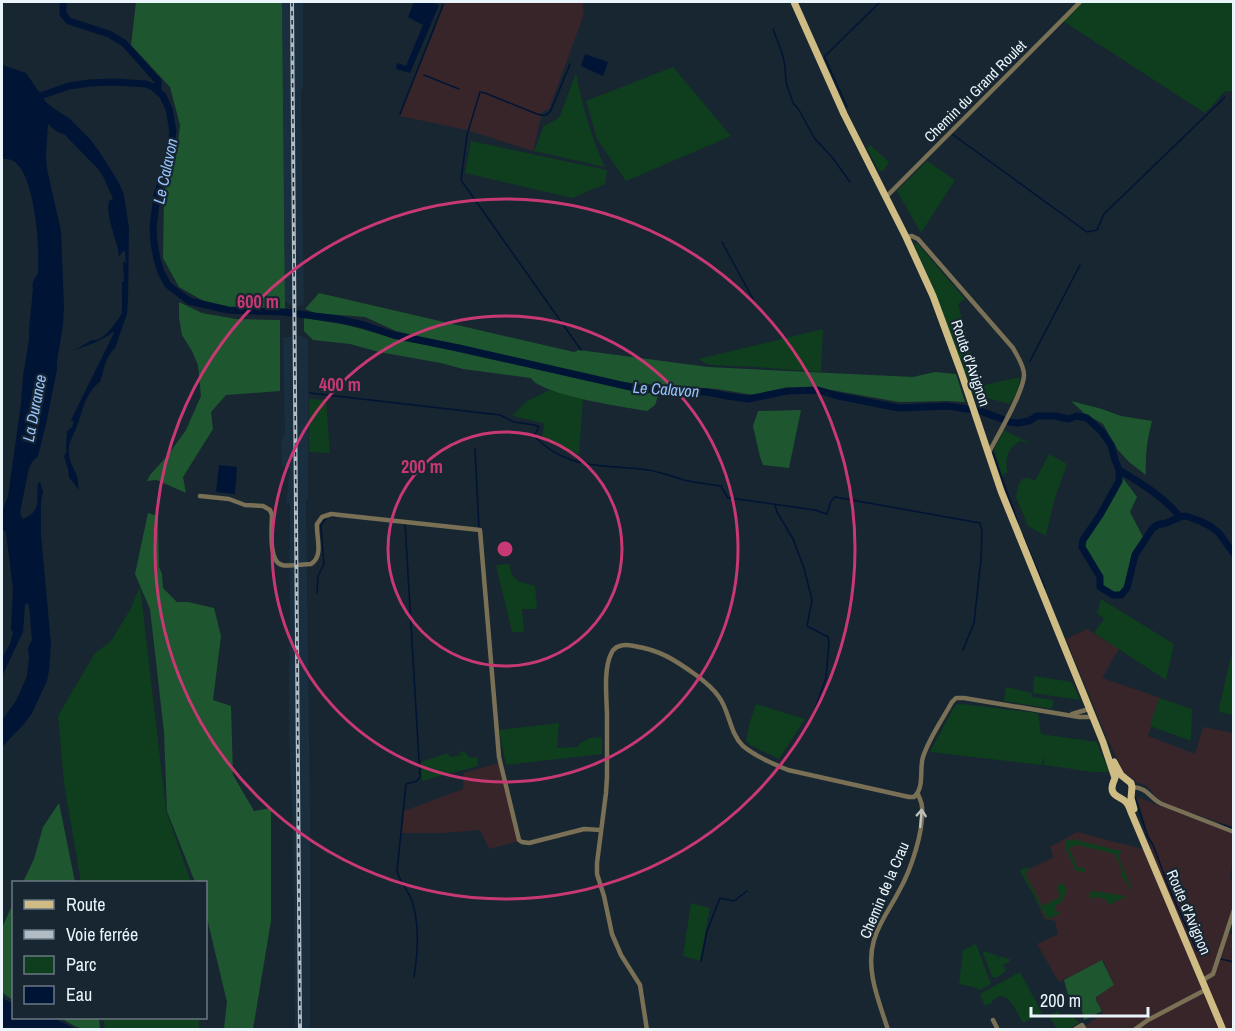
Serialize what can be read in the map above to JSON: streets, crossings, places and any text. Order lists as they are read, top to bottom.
{
  "streets": {
    "main road": ["Route d'Avignon"],
    "street": ["Chemin du Grand Roulet", "Chemin de la Crau"]
  },
  "crossings": [
    ["Chemin du Grand Roulet", "Route d'Avignon"]
  ],
  "one_way": ["Chemin de la Crau"],
  "water": ["Le Calavon", "La Durance"],
  "legend": [
    "Route",
    "Voie ferrée",
    "Parc",
    "Eau"
  ],
  "scale_bar": "200 m",
  "rings": ["600 m", "400 m", "200 m"]
}
